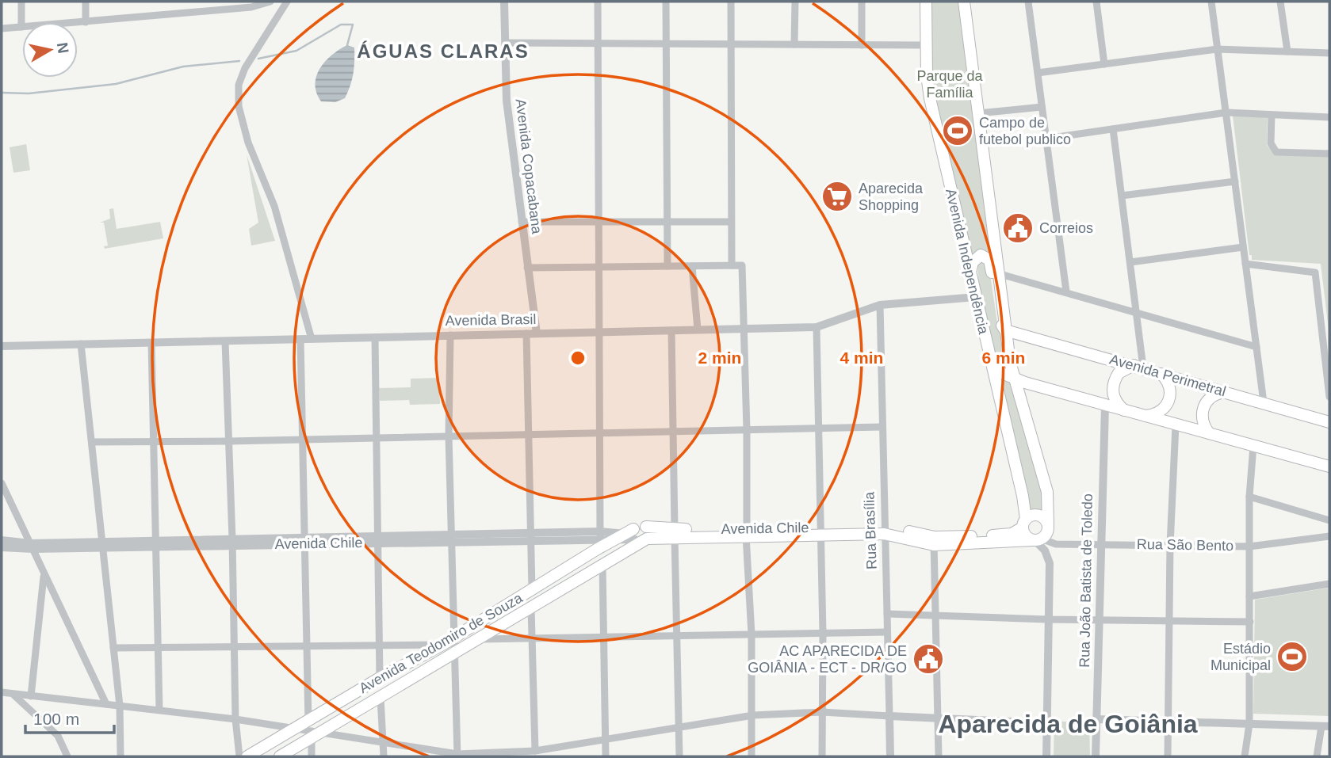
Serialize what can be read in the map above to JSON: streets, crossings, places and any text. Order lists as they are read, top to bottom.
{
  "streets": {
    "main road": [
      "Avenida Independência",
      "Avenida Perimetral",
      "Avenida Chile",
      "Rua São Bento",
      "Avenida Teodomiro de Souza"
    ],
    "street": [
      "Avenida Copacabana",
      "Avenida Brasil",
      "Rua Brasília",
      "Rua João Batista de Toledo"
    ]
  },
  "crossings": [
    ["Avenida Copacabana", "Avenida Brasil"],
    ["Avenida Independência", "Avenida Brasil"],
    ["Avenida Independência", "Avenida Perimetral"],
    ["Avenida Independência", "Rua São Bento"],
    ["Avenida Brasil", "Rua Brasília"],
    ["Avenida Chile", "Rua Brasília"],
    ["Avenida Chile", "Rua São Bento"],
    ["Avenida Chile", "Avenida Teodomiro de Souza"],
    ["Rua Brasília", "Rua São Bento"],
    ["Rua São Bento", "Rua João Batista de Toledo"]
  ],
  "districts": ["ÁGUAS CLARAS", "Aparecida de Goiânia"],
  "parks": ["Parque da Família"],
  "places": {
    "sports": ["Campo de futebol publico", "Estádio Municipal"],
    "supermarket": ["Aparecida Shopping"],
    "public building": ["Correios", "AC APARECIDA DE GOIÂNIA - ECT - DR/GO"]
  },
  "scale_bar": "100 m",
  "north": "right",
  "rings": ["2 min", "4 min", "6 min"]
}
